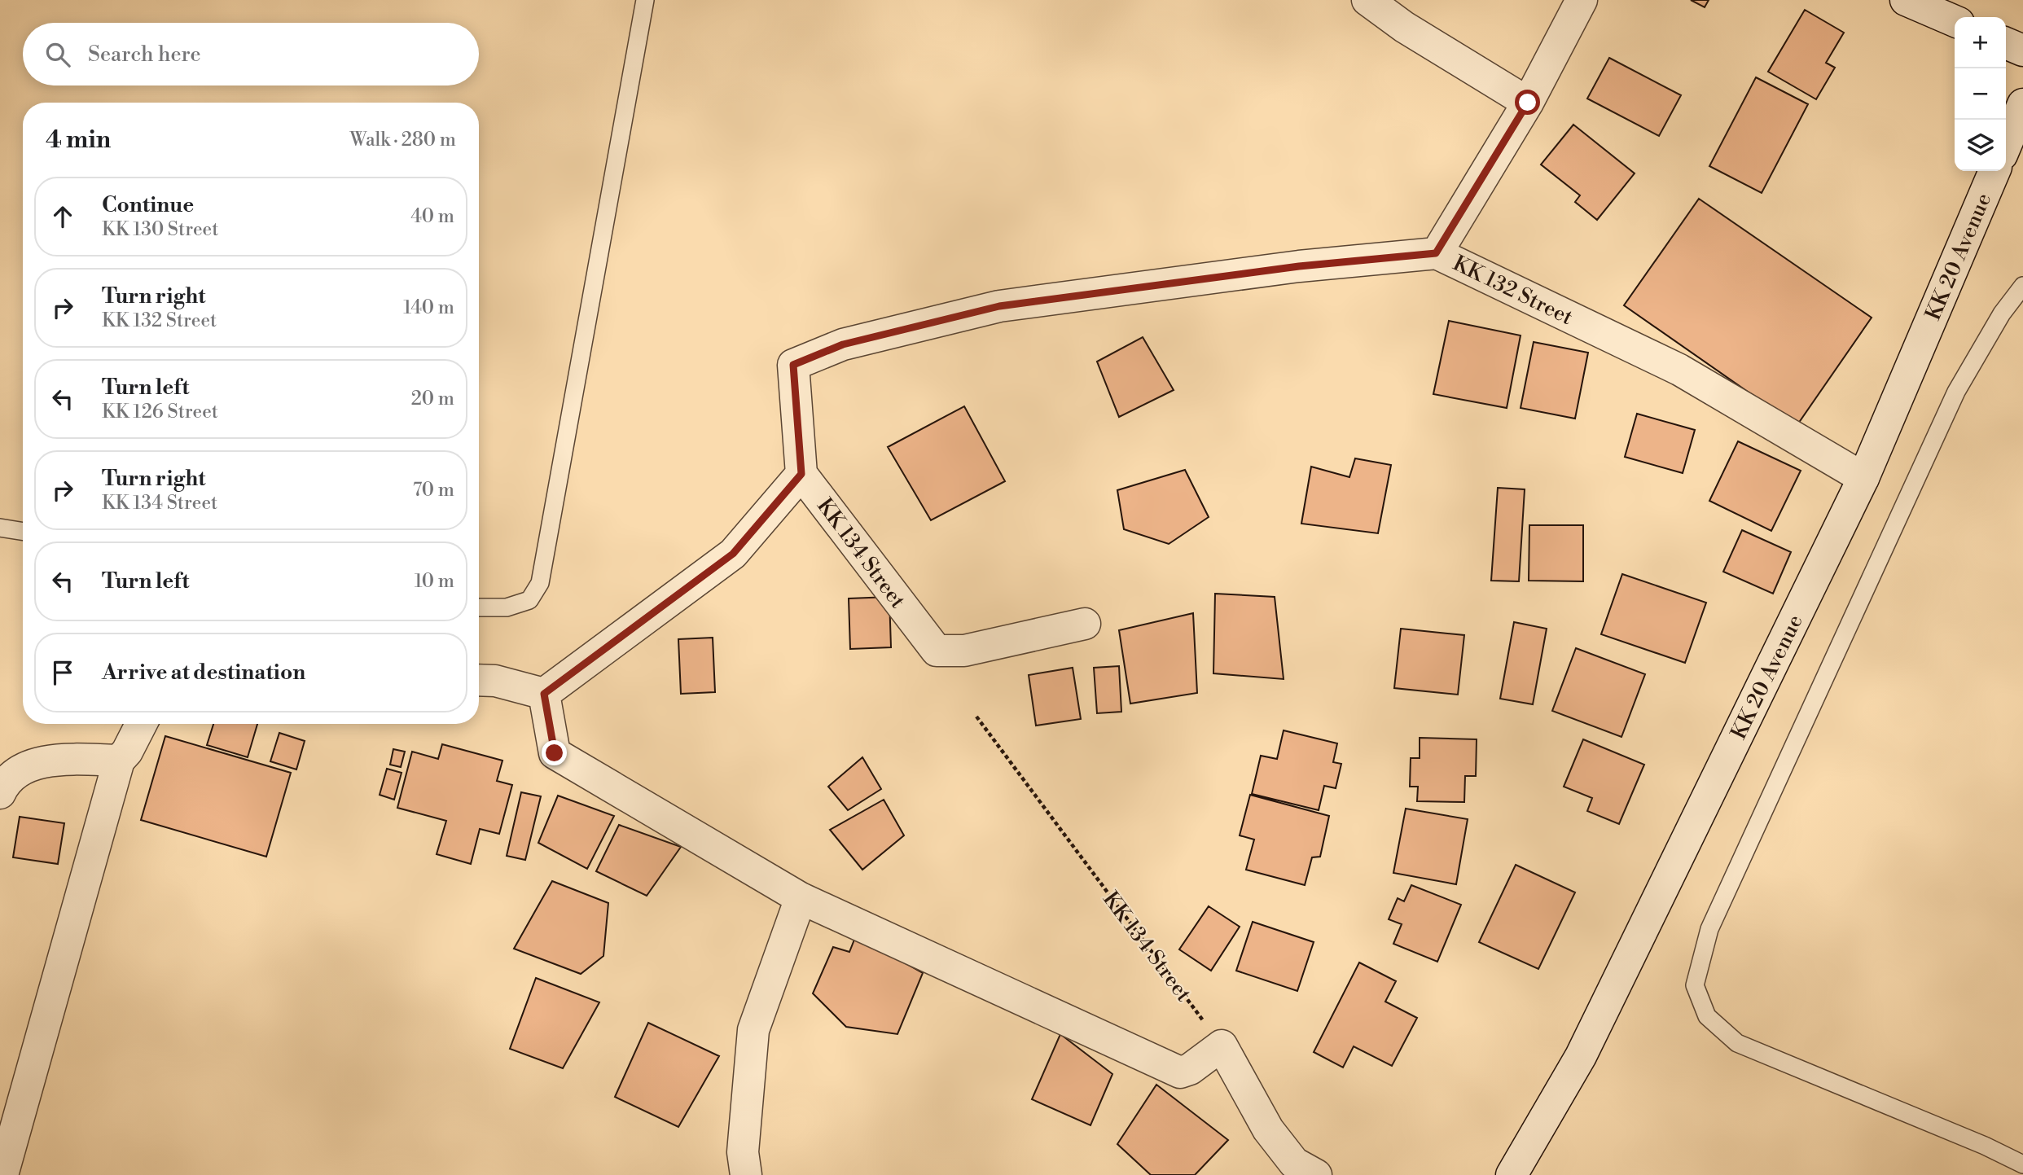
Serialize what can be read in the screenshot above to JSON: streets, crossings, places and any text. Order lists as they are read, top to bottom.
{
  "streets": {
    "street": ["KK 20 Avenue", "KK 132 Street", "KK 134 Street"]
  },
  "crossings": [
    ["KK 20 Avenue", "KK 132 Street"],
    ["KK 132 Street", "KK 134 Street"]
  ],
  "page": {
    "map_buttons": ["+", "−"],
    "search": "Search here",
    "heading": ["4 min", "Walk · 280 m"],
    "list": [
      ["Continue", "KK 130 Street", "40 m"],
      ["Turn right", "KK 132 Street", "140 m"],
      ["Turn left", "KK 126 Street", "20 m"],
      ["Turn right", "KK 134 Street", "70 m"],
      ["Turn left", "10 m"],
      "Arrive at destination"
    ]
  }
}
